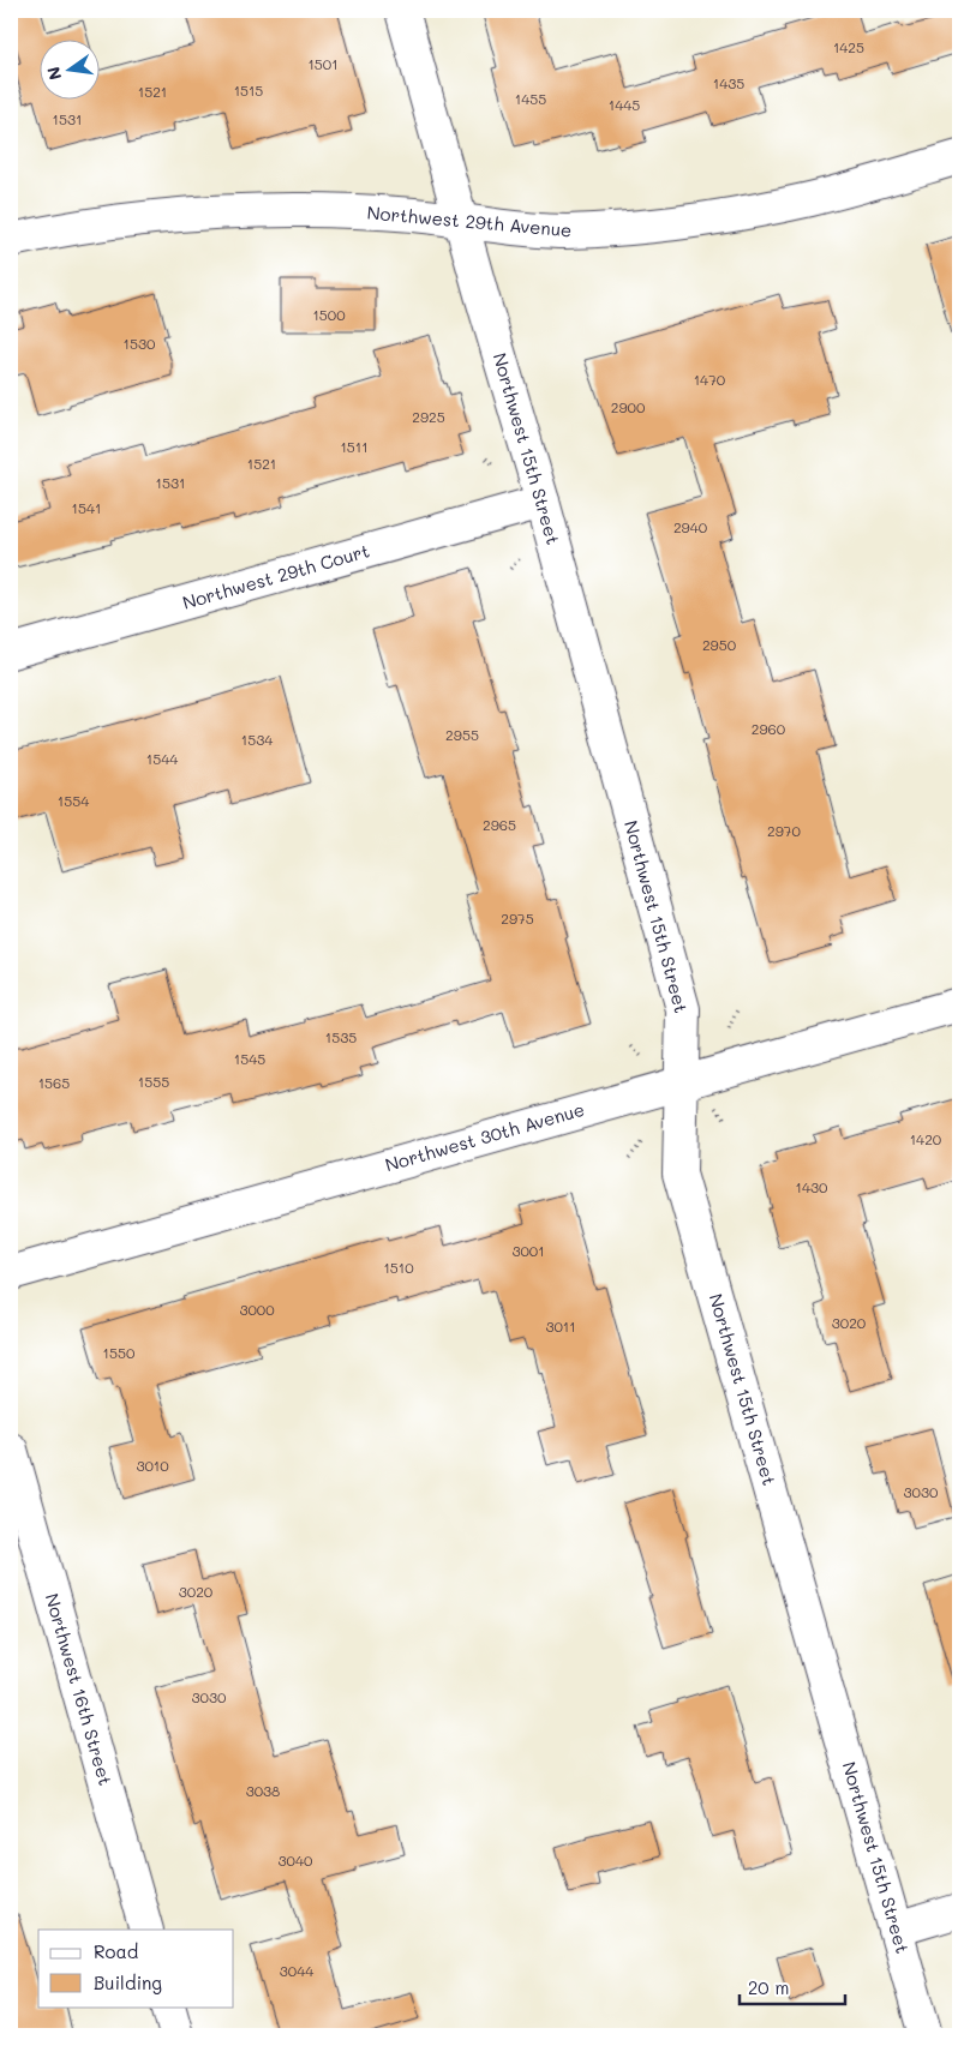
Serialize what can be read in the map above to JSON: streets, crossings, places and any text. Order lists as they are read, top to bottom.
{
  "streets": {
    "street": [
      "Northwest 29th Avenue",
      "Northwest 15th Street",
      "Northwest 29th Court",
      "Northwest 30th Avenue",
      "Northwest 16th Street"
    ]
  },
  "crossings": [
    ["Northwest 29th Avenue", "Northwest 15th Street"],
    ["Northwest 15th Street", "Northwest 29th Court"],
    ["Northwest 15th Street", "Northwest 30th Avenue"]
  ],
  "house_numbers": [
    "1425",
    "1501",
    "1435",
    "1515",
    "1521",
    "1455",
    "1445",
    "1531",
    "1500",
    "1530",
    "1470",
    "2900",
    "2925",
    "1511",
    "1521",
    "1531",
    "1541",
    "2940",
    "2950",
    "2960",
    "2955",
    "1534",
    "1544",
    "1554",
    "2965",
    "2970",
    "2975",
    "1535",
    "1545",
    "1555",
    "1565",
    "1420",
    "1430",
    "3001",
    "1510",
    "3000",
    "3020",
    "3011",
    "1550",
    "3010",
    "3030",
    "3020",
    "3030",
    "3038",
    "3040",
    "3044"
  ],
  "legend": ["Road", "Building"],
  "scale_bar": "20 m",
  "north": "left"
}
